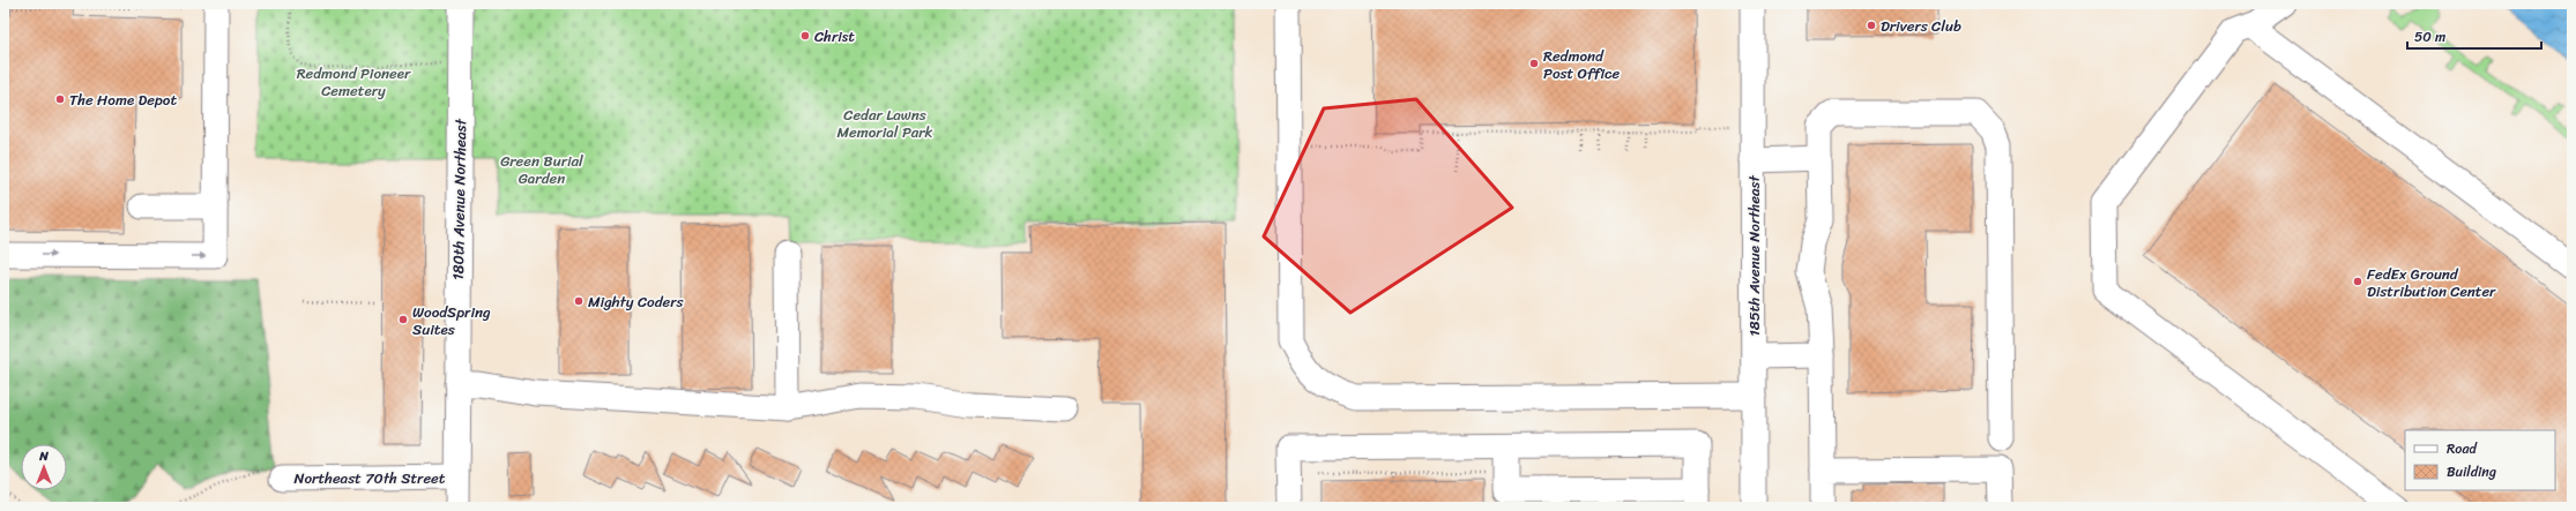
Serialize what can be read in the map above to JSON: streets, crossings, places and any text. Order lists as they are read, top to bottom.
{
  "streets": {
    "street": ["180th Avenue Northeast", "185th Avenue Northeast", "Northeast 70th Street"]
  },
  "crossings": [
    ["180th Avenue Northeast", "Northeast 70th Street"]
  ],
  "parks": ["Redmond Pioneer Cemetery", "Cedar Lawns Memorial Park", "Green Burial Garden"],
  "places": [
    "Drivers Club",
    "Christ",
    "Redmond Post Office",
    "The Home Depot",
    "FedEx Ground Distribution Center",
    "Mighty Coders",
    "WoodSpring Suites"
  ],
  "legend": ["Road", "Building"],
  "scale_bar": "50 m",
  "north": "top"
}
